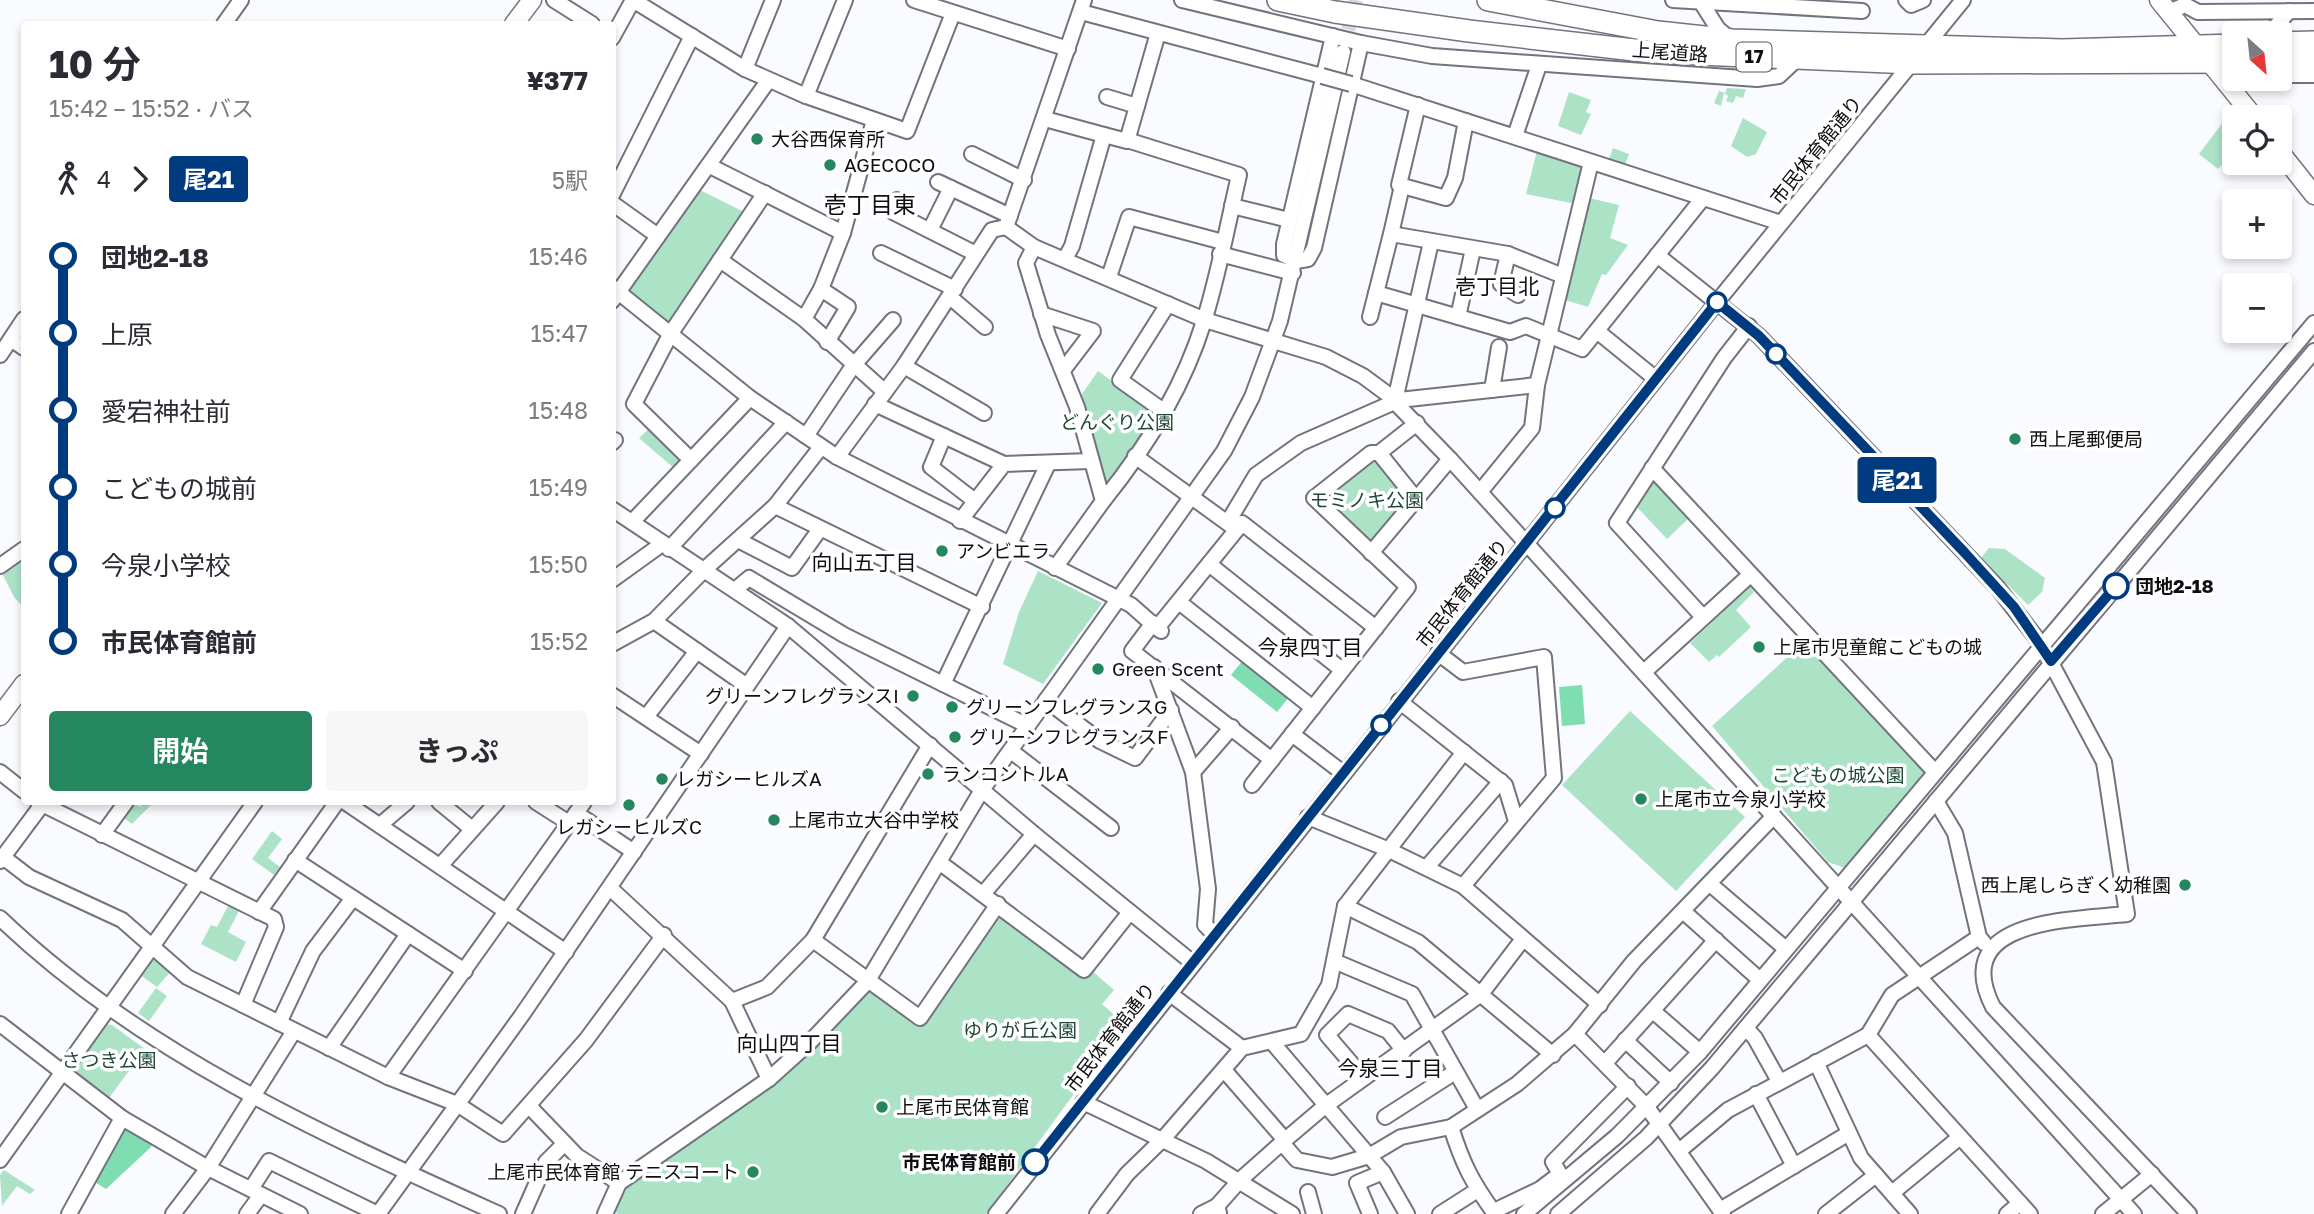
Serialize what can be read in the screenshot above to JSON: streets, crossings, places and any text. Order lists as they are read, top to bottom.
{
  "streets": {
    "highway": ["上尾道路", "17"],
    "street": ["市民体育館通り"]
  },
  "crossings": [
    ["上尾道路", "市民体育館通り"]
  ],
  "districts": [
    "壱丁目東",
    "壱丁目北",
    "向山五丁目",
    "今泉四丁目",
    "向山四丁目",
    "今泉三丁目"
  ],
  "parks": [
    "どんぐり公園",
    "モミノキ公園",
    "こどもの城公園",
    "ゆりが丘公園",
    "さつき公園"
  ],
  "places": [
    "大谷西保育所",
    "AGECOCO",
    "西上尾郵便局",
    "アンビエラ",
    "団地2-18",
    "上尾市児童館こどもの城",
    "Green Scent",
    "グリーンフレグランスI",
    "グリーンフレグランスG",
    "グリーンフレグランスF",
    "ランコントルA",
    "レガシーヒルズA",
    "上尾市立今泉小学校",
    "レガシーヒルズC",
    "上尾市立大谷中学校",
    "西上尾しらぎく幼稚園",
    "上尾市民体育館",
    "市民体育館前",
    "上尾市民体育館 テニスコート"
  ],
  "lines": ["bus line 尾21"],
  "north": "bottom right",
  "page": {
    "on_map": "尾21",
    "map_buttons": ["+", "−"],
    "heading": ["10 分", "15:42 – 15:52 · バス", "¥377"],
    "legs": ["4", "尾21", "5駅"],
    "list": [
      {
        "name": "団地2-18",
        "value": "15:46"
      },
      {
        "name": "上原",
        "value": "15:47"
      },
      {
        "name": "愛宕神社前",
        "value": "15:48"
      },
      {
        "name": "こどもの城前",
        "value": "15:49"
      },
      {
        "name": "今泉小学校",
        "value": "15:50"
      },
      {
        "name": "市民体育館前",
        "value": "15:52"
      }
    ],
    "buttons": ["開始", "きっぷ"]
  }
}
